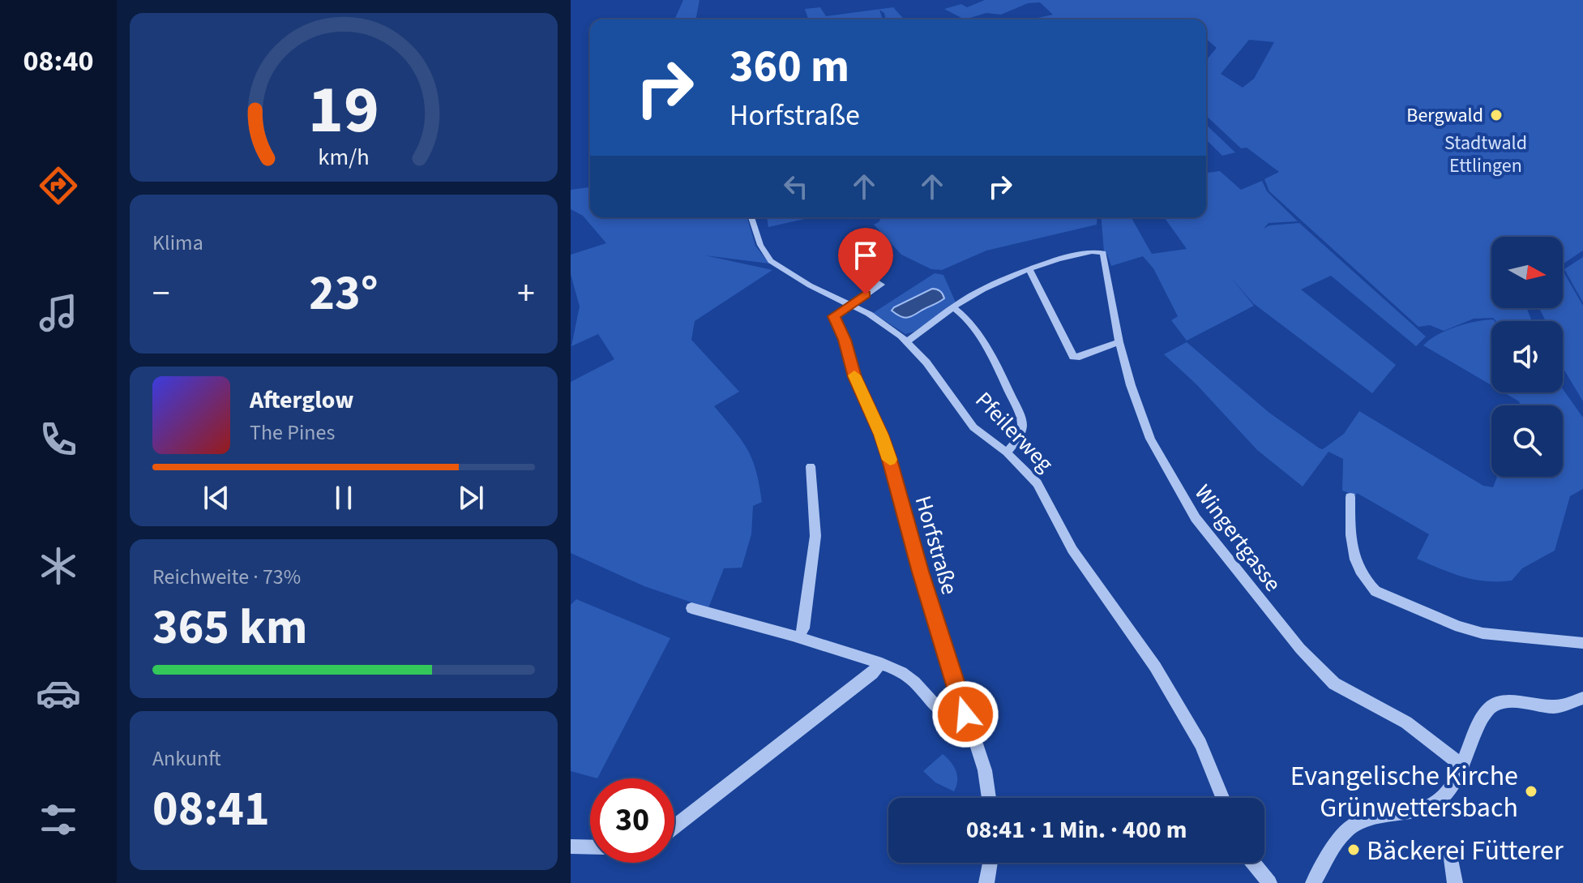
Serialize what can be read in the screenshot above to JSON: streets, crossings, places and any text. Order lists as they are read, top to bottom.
{
  "streets": {
    "street": ["Pfeilerweg", "Wingertgasse", "Horfstraße"]
  },
  "crossings": [
    ["Pfeilerweg", "Horfstraße"]
  ],
  "parks": ["Stadtwald Ettlingen"],
  "places": ["Bergwald", "Evangelische Kirche Grünwettersbach", "Bäckerei Fütterer"],
  "north": "right",
  "page": {
    "tabs": "08:40",
    "turn": ["360 m", "Horfstraße"],
    "tile": [
      "Klima",
      ["Reichweite · 73%", "365 km"],
      ["Ankunft", "08:41"]
    ],
    "heat": ["−", "23°", "+"],
    "song": ["Afterglow", "The Pines"],
    "limit": "30",
    "trip": "08:41 · 1 Min. · 400 m",
    "gauge": ["19", "km/h"]
  }
}
